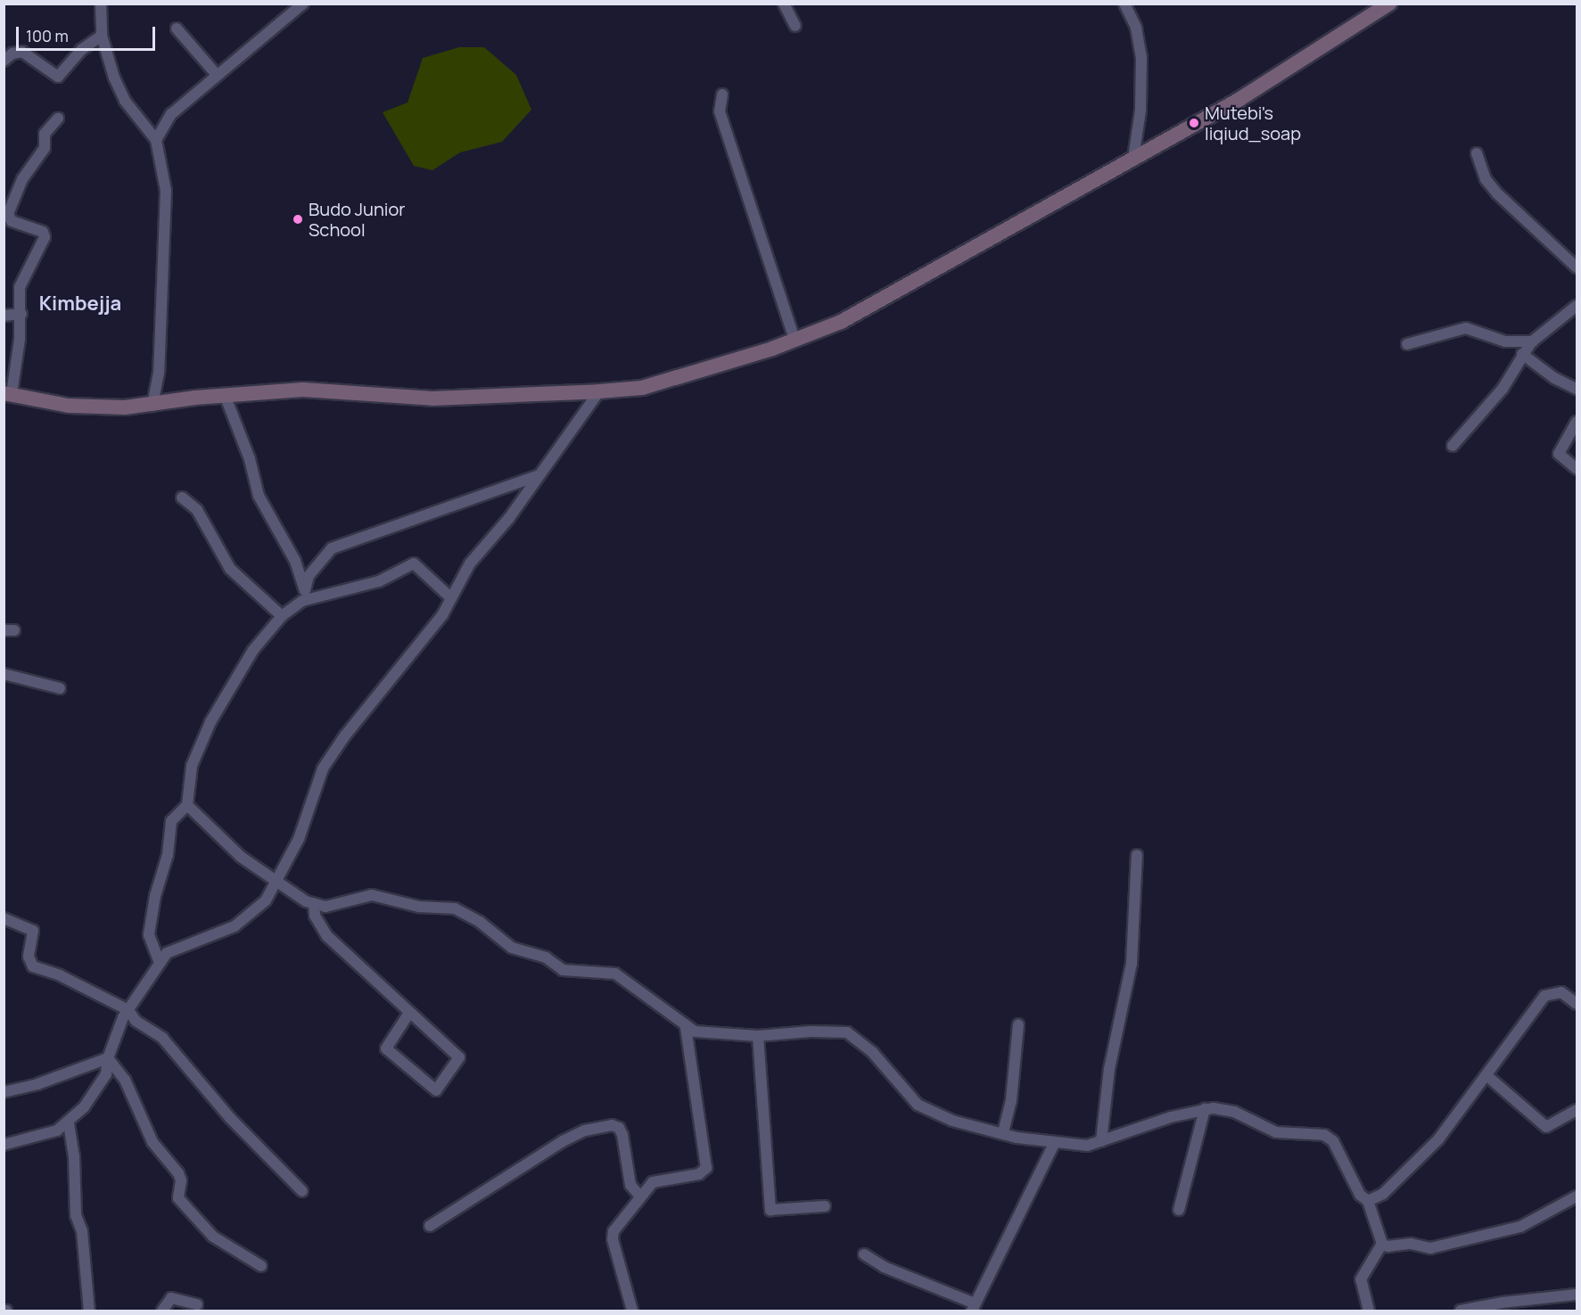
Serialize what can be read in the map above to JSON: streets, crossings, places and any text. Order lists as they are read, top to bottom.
{
  "districts": ["Kimbejja"],
  "places": ["Mutebi's liqiud_soap", "Budo Junior School"],
  "scale_bar": "100 m"
}
